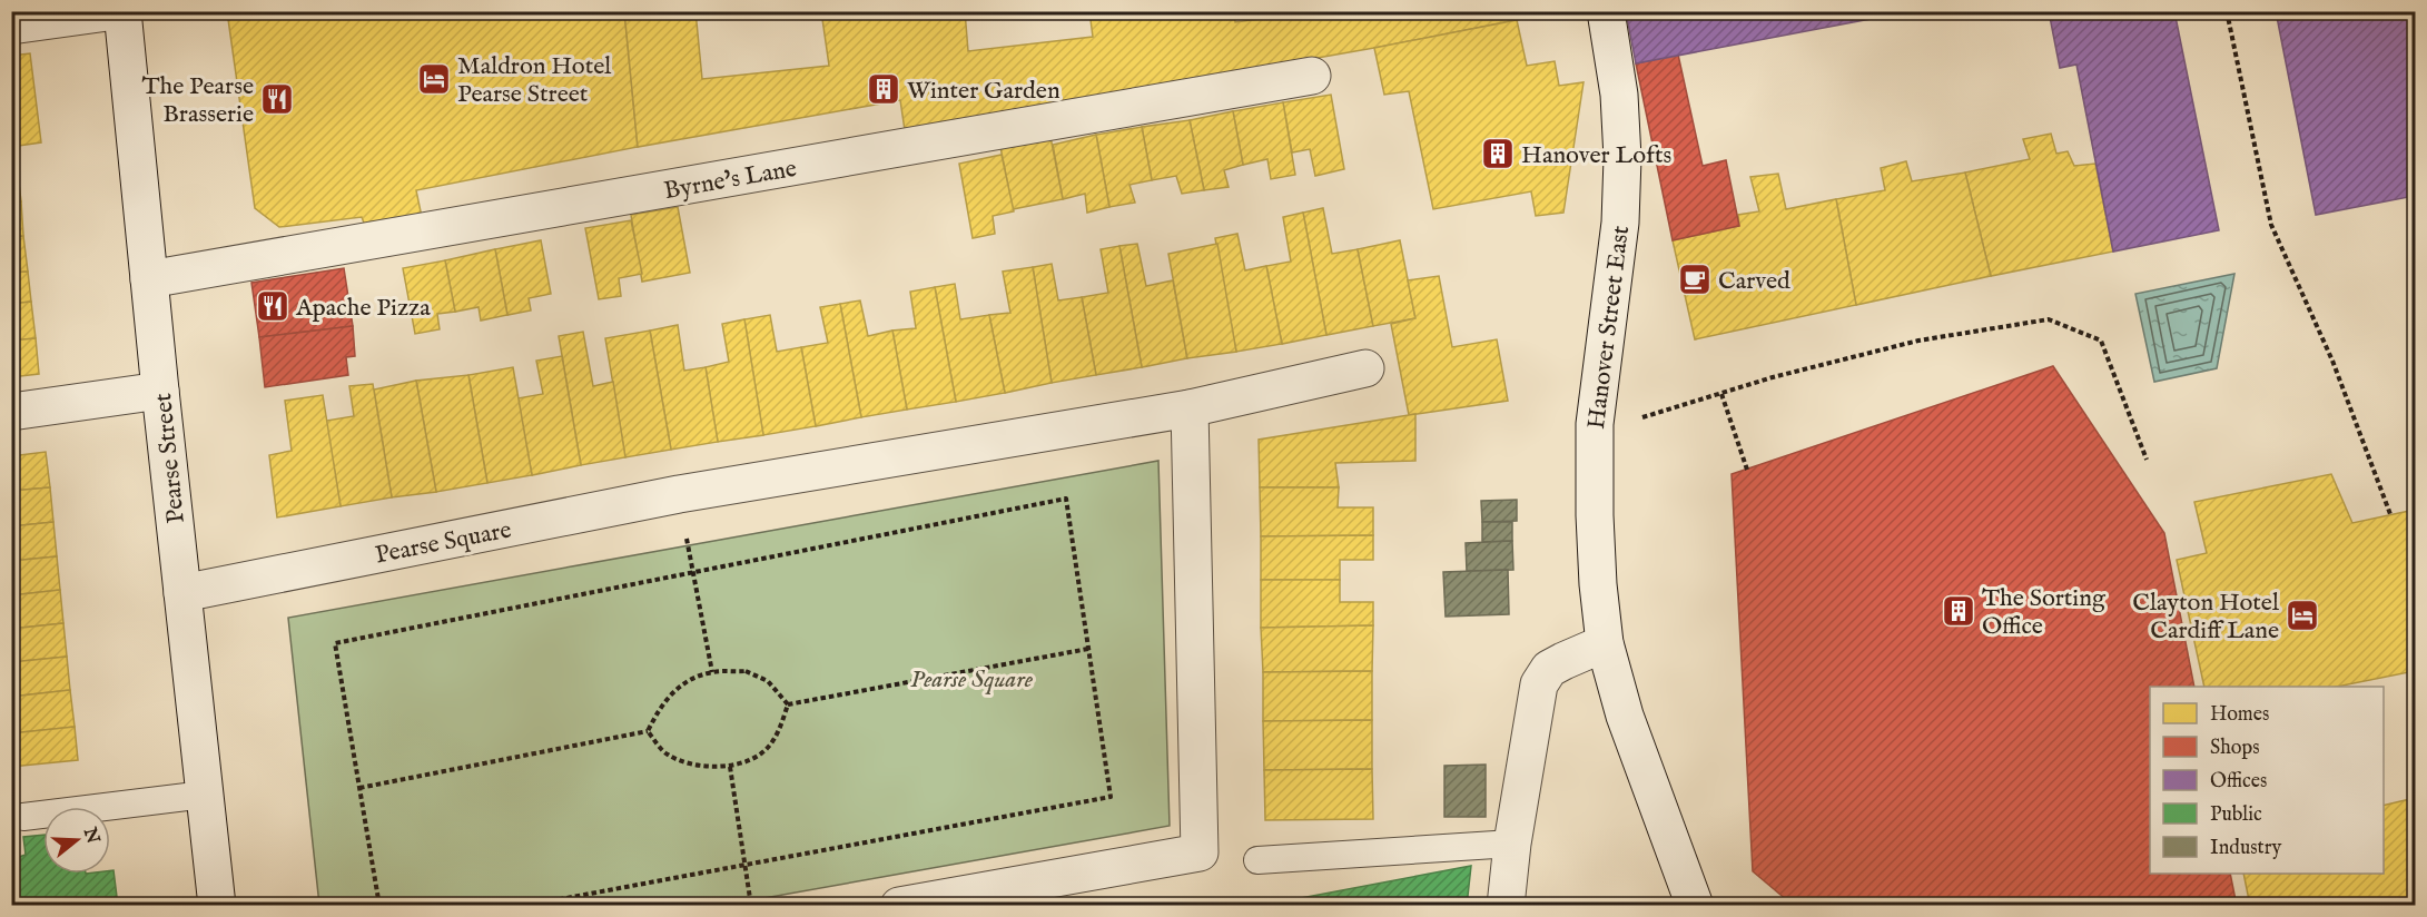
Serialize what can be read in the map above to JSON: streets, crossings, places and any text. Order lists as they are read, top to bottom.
{
  "streets": {
    "street": [
      "Byrne's Lane",
      "Hanover Street East",
      "Pearse Street",
      "Pearse Square"
    ]
  },
  "crossings": [
    ["Byrne's Lane", "Pearse Street"],
    ["Pearse Street", "Pearse Square"]
  ],
  "parks": ["Pearse Square"],
  "places": {
    "hotel": ["Maldron Hotel Pearse Street", "Clayton Hotel Cardiff Lane"],
    "building": ["Winter Garden", "Hanover Lofts", "The Sorting Office"],
    "restaurant": ["The Pearse Brasserie", "Apache Pizza"],
    "cafe": ["Carved"]
  },
  "legend": [
    "Homes",
    "Shops",
    "Offices",
    "Public",
    "Industry"
  ],
  "north": "right"
}
